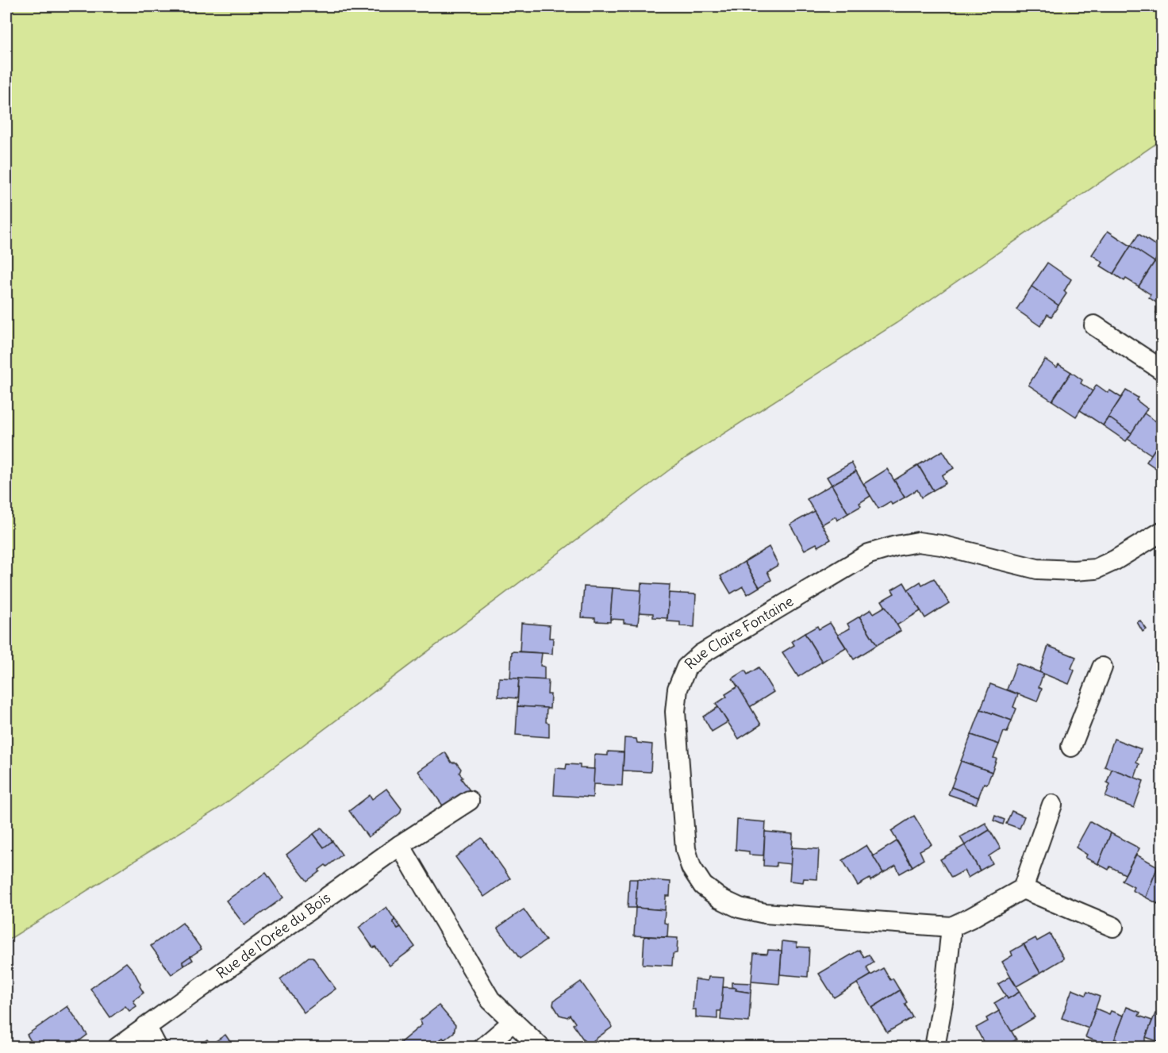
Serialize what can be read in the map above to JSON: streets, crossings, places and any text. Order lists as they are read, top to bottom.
{
  "streets": {
    "street": ["Rue Claire Fontaine", "Rue de l'Orée du Bois"]
  }
}
